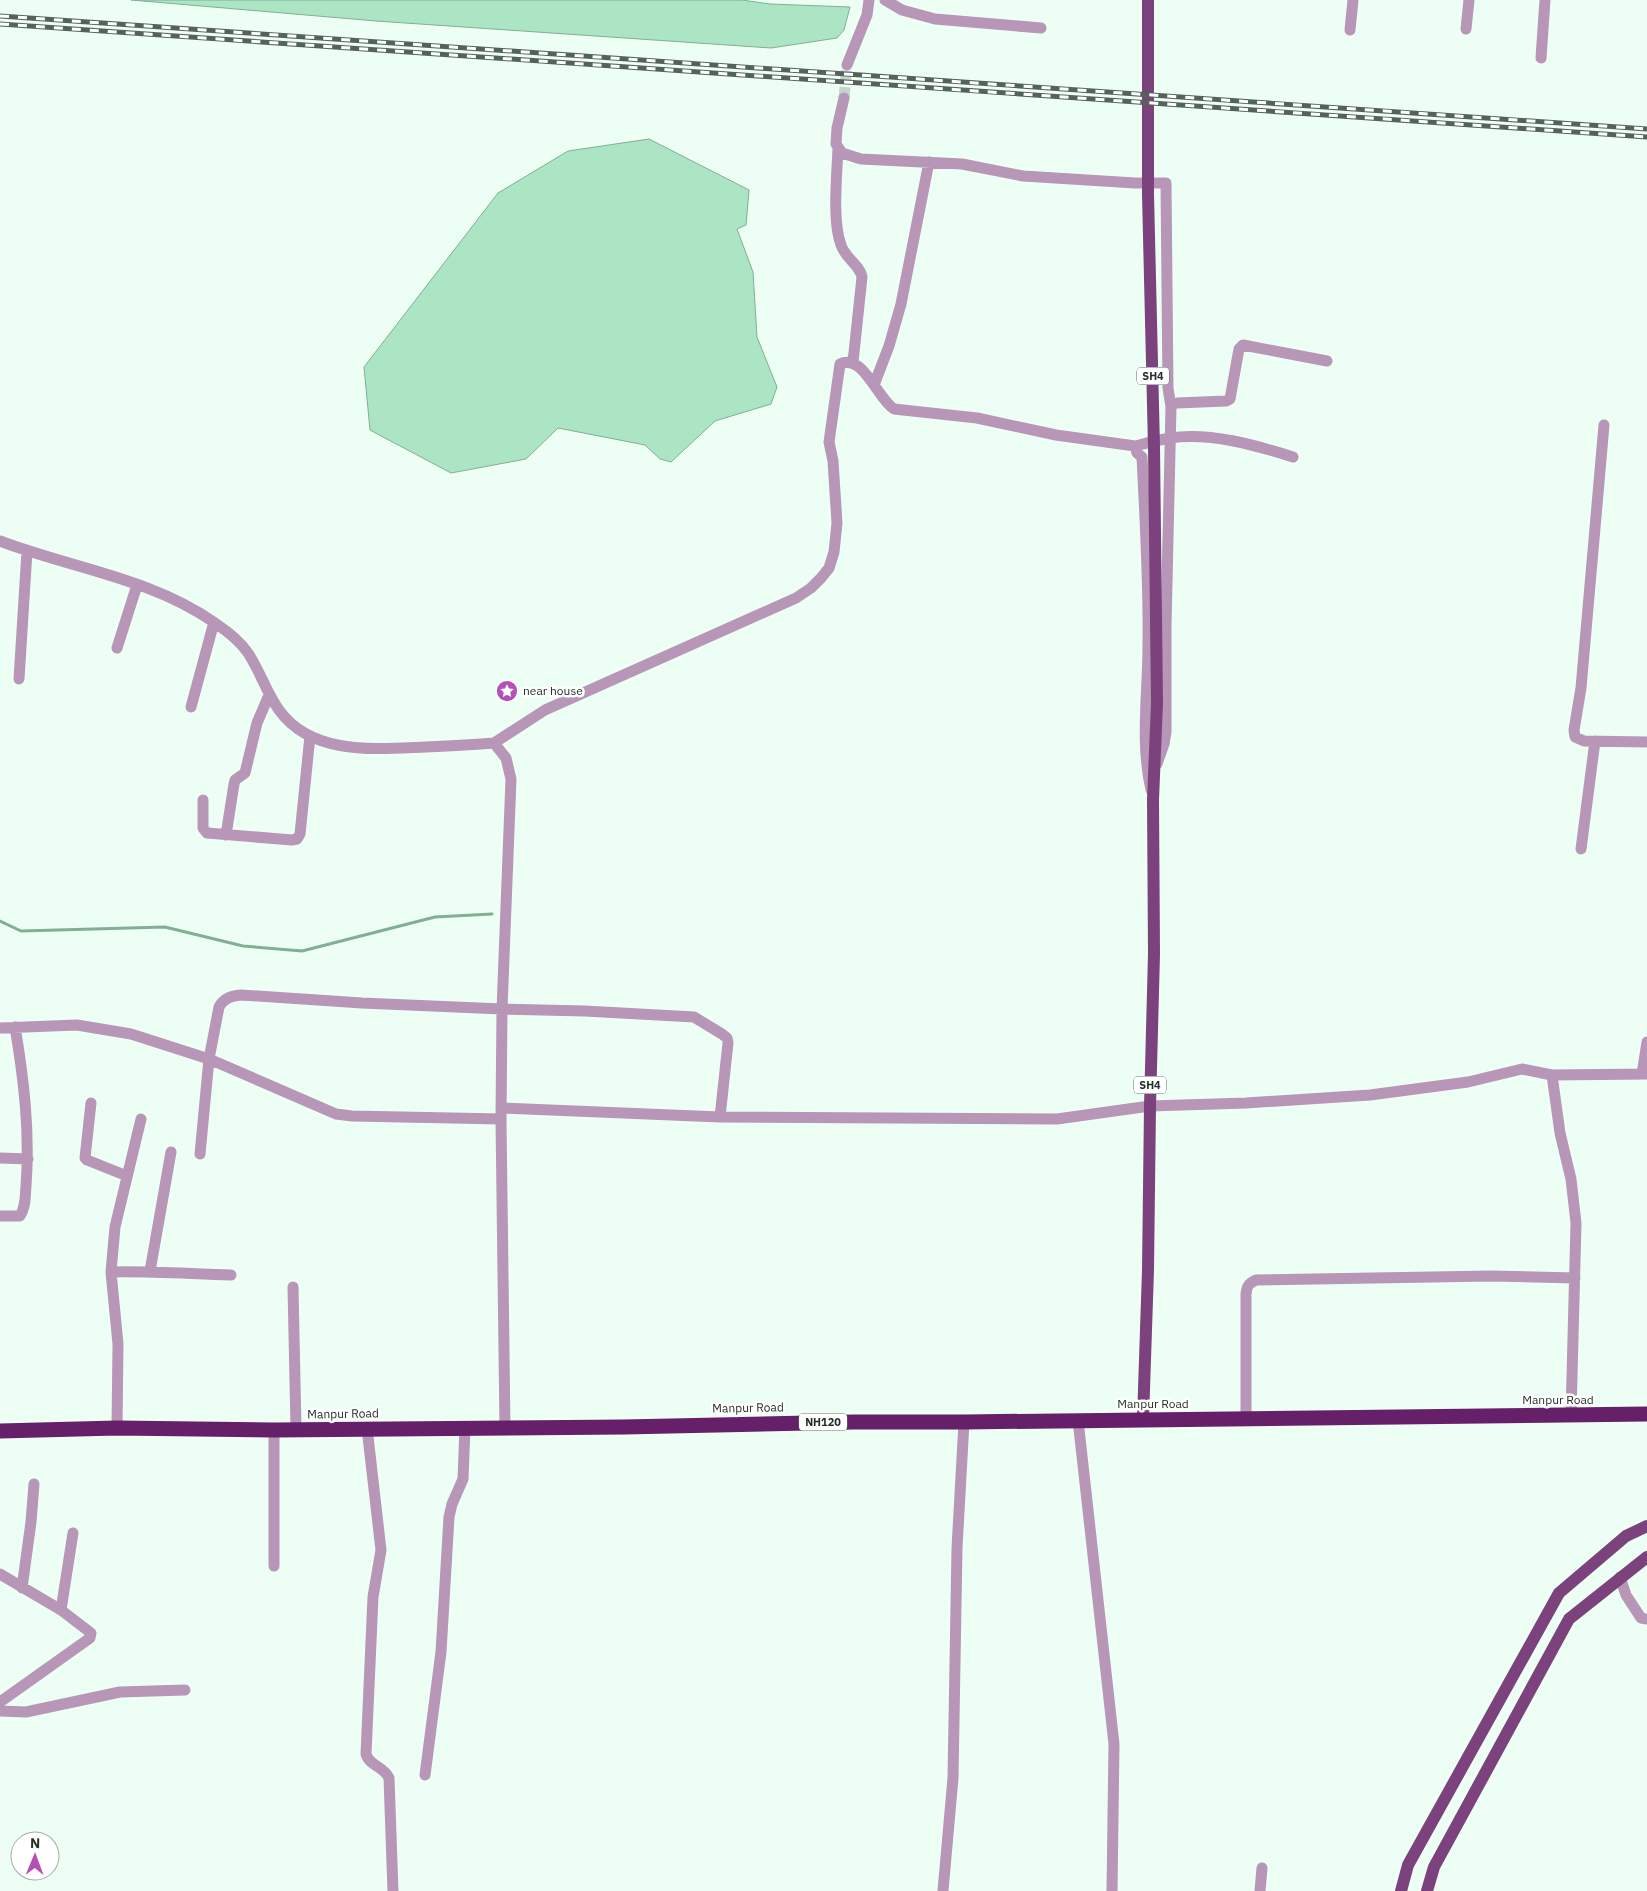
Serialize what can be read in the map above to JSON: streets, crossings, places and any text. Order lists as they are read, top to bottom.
{
  "streets": {
    "highway": ["Manpur Road", "NH120"],
    "main road": ["SH4"]
  },
  "crossings": [
    ["SH4", "Manpur Road"]
  ],
  "places": {
    "place": ["near house"]
  },
  "north": "top"
}
